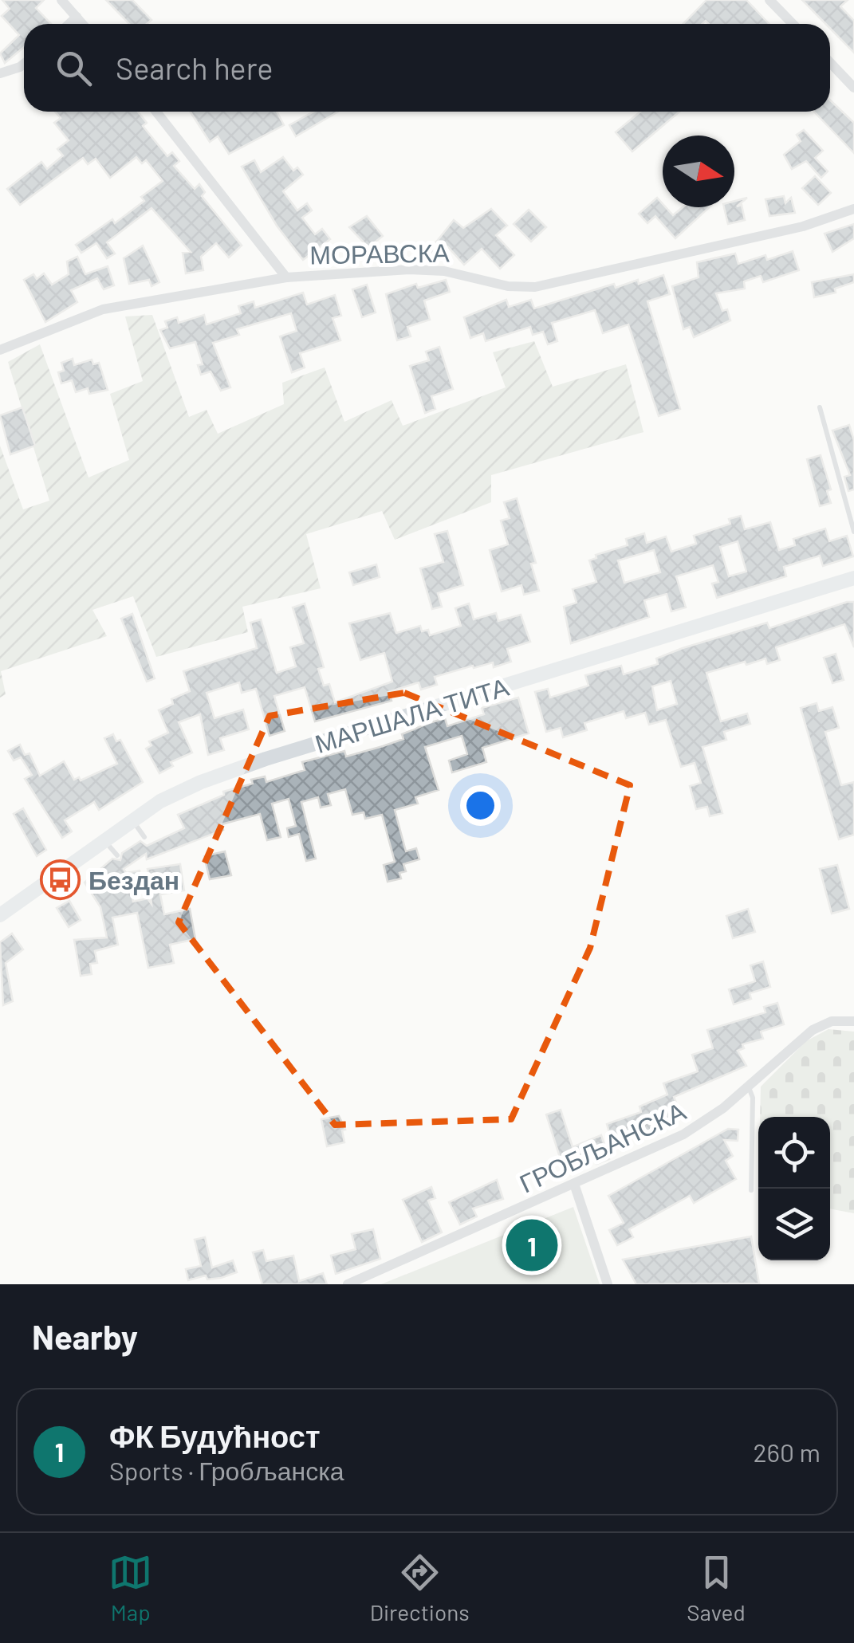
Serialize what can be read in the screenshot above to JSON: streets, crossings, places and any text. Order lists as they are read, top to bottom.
{
  "streets": {
    "main road": ["МАРШАЛА ТИТА"],
    "street": ["МОРАВСКА", "ГРОБЉАНСКА"]
  },
  "places": {
    "bus stop": ["Бездан"]
  },
  "north": "right",
  "page": {
    "search": "Search here",
    "pins": "1",
    "heading": "Nearby",
    "list": [
      {
        "mark": "1",
        "name": "ФК Будућност",
        "note": "Sports · Гробљанска",
        "value": "260 m"
      }
    ],
    "nav": ["Map", "Directions", "Saved"]
  }
}
